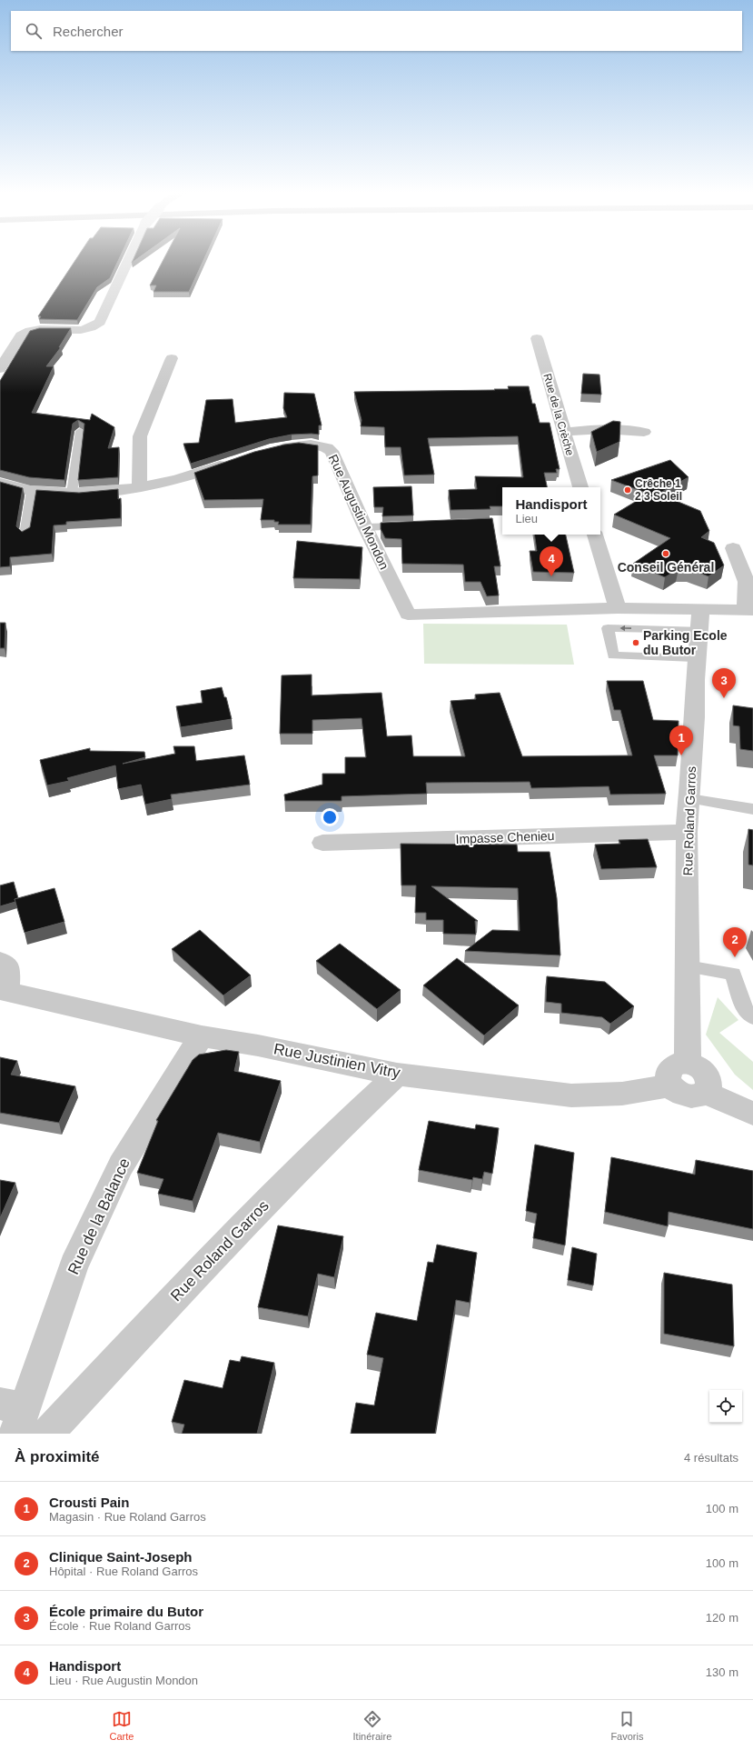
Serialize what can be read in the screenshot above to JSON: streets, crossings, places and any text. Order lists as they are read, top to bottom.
{
  "streets": {
    "street": [
      "Rue de la Crèche",
      "Rue Augustin Mondon",
      "Rue Roland Garros",
      "Impasse Chenieu",
      "Rue Justinien Vitry",
      "Rue de la Balance"
    ]
  },
  "crossings": [
    ["Rue Augustin Mondon", "Rue Roland Garros"],
    ["Rue Roland Garros", "Impasse Chenieu"],
    ["Rue Roland Garros", "Rue Justinien Vitry"],
    ["Rue Justinien Vitry", "Rue de la Balance"]
  ],
  "places": ["Crêche 1 2 3 Soleil", "Conseil Général", "Parking Ecole du Butor"],
  "page": {
    "search": "Rechercher",
    "popup": ["Handisport", "Lieu"],
    "pins": [
      "4",
      "3",
      "1",
      "2"
    ],
    "heading": ["À proximité", "4 résultats"],
    "list": [
      {
        "mark": "1",
        "name": "Crousti Pain",
        "note": "Magasin · Rue Roland Garros",
        "value": "100 m"
      },
      {
        "mark": "2",
        "name": "Clinique Saint-Joseph",
        "note": "Hôpital · Rue Roland Garros",
        "value": "100 m"
      },
      {
        "mark": "3",
        "name": "École primaire du Butor",
        "note": "École · Rue Roland Garros",
        "value": "120 m"
      },
      {
        "mark": "4",
        "name": "Handisport",
        "note": "Lieu · Rue Augustin Mondon",
        "value": "130 m"
      }
    ],
    "nav": ["Carte", "Itinéraire", "Favoris"]
  }
}
